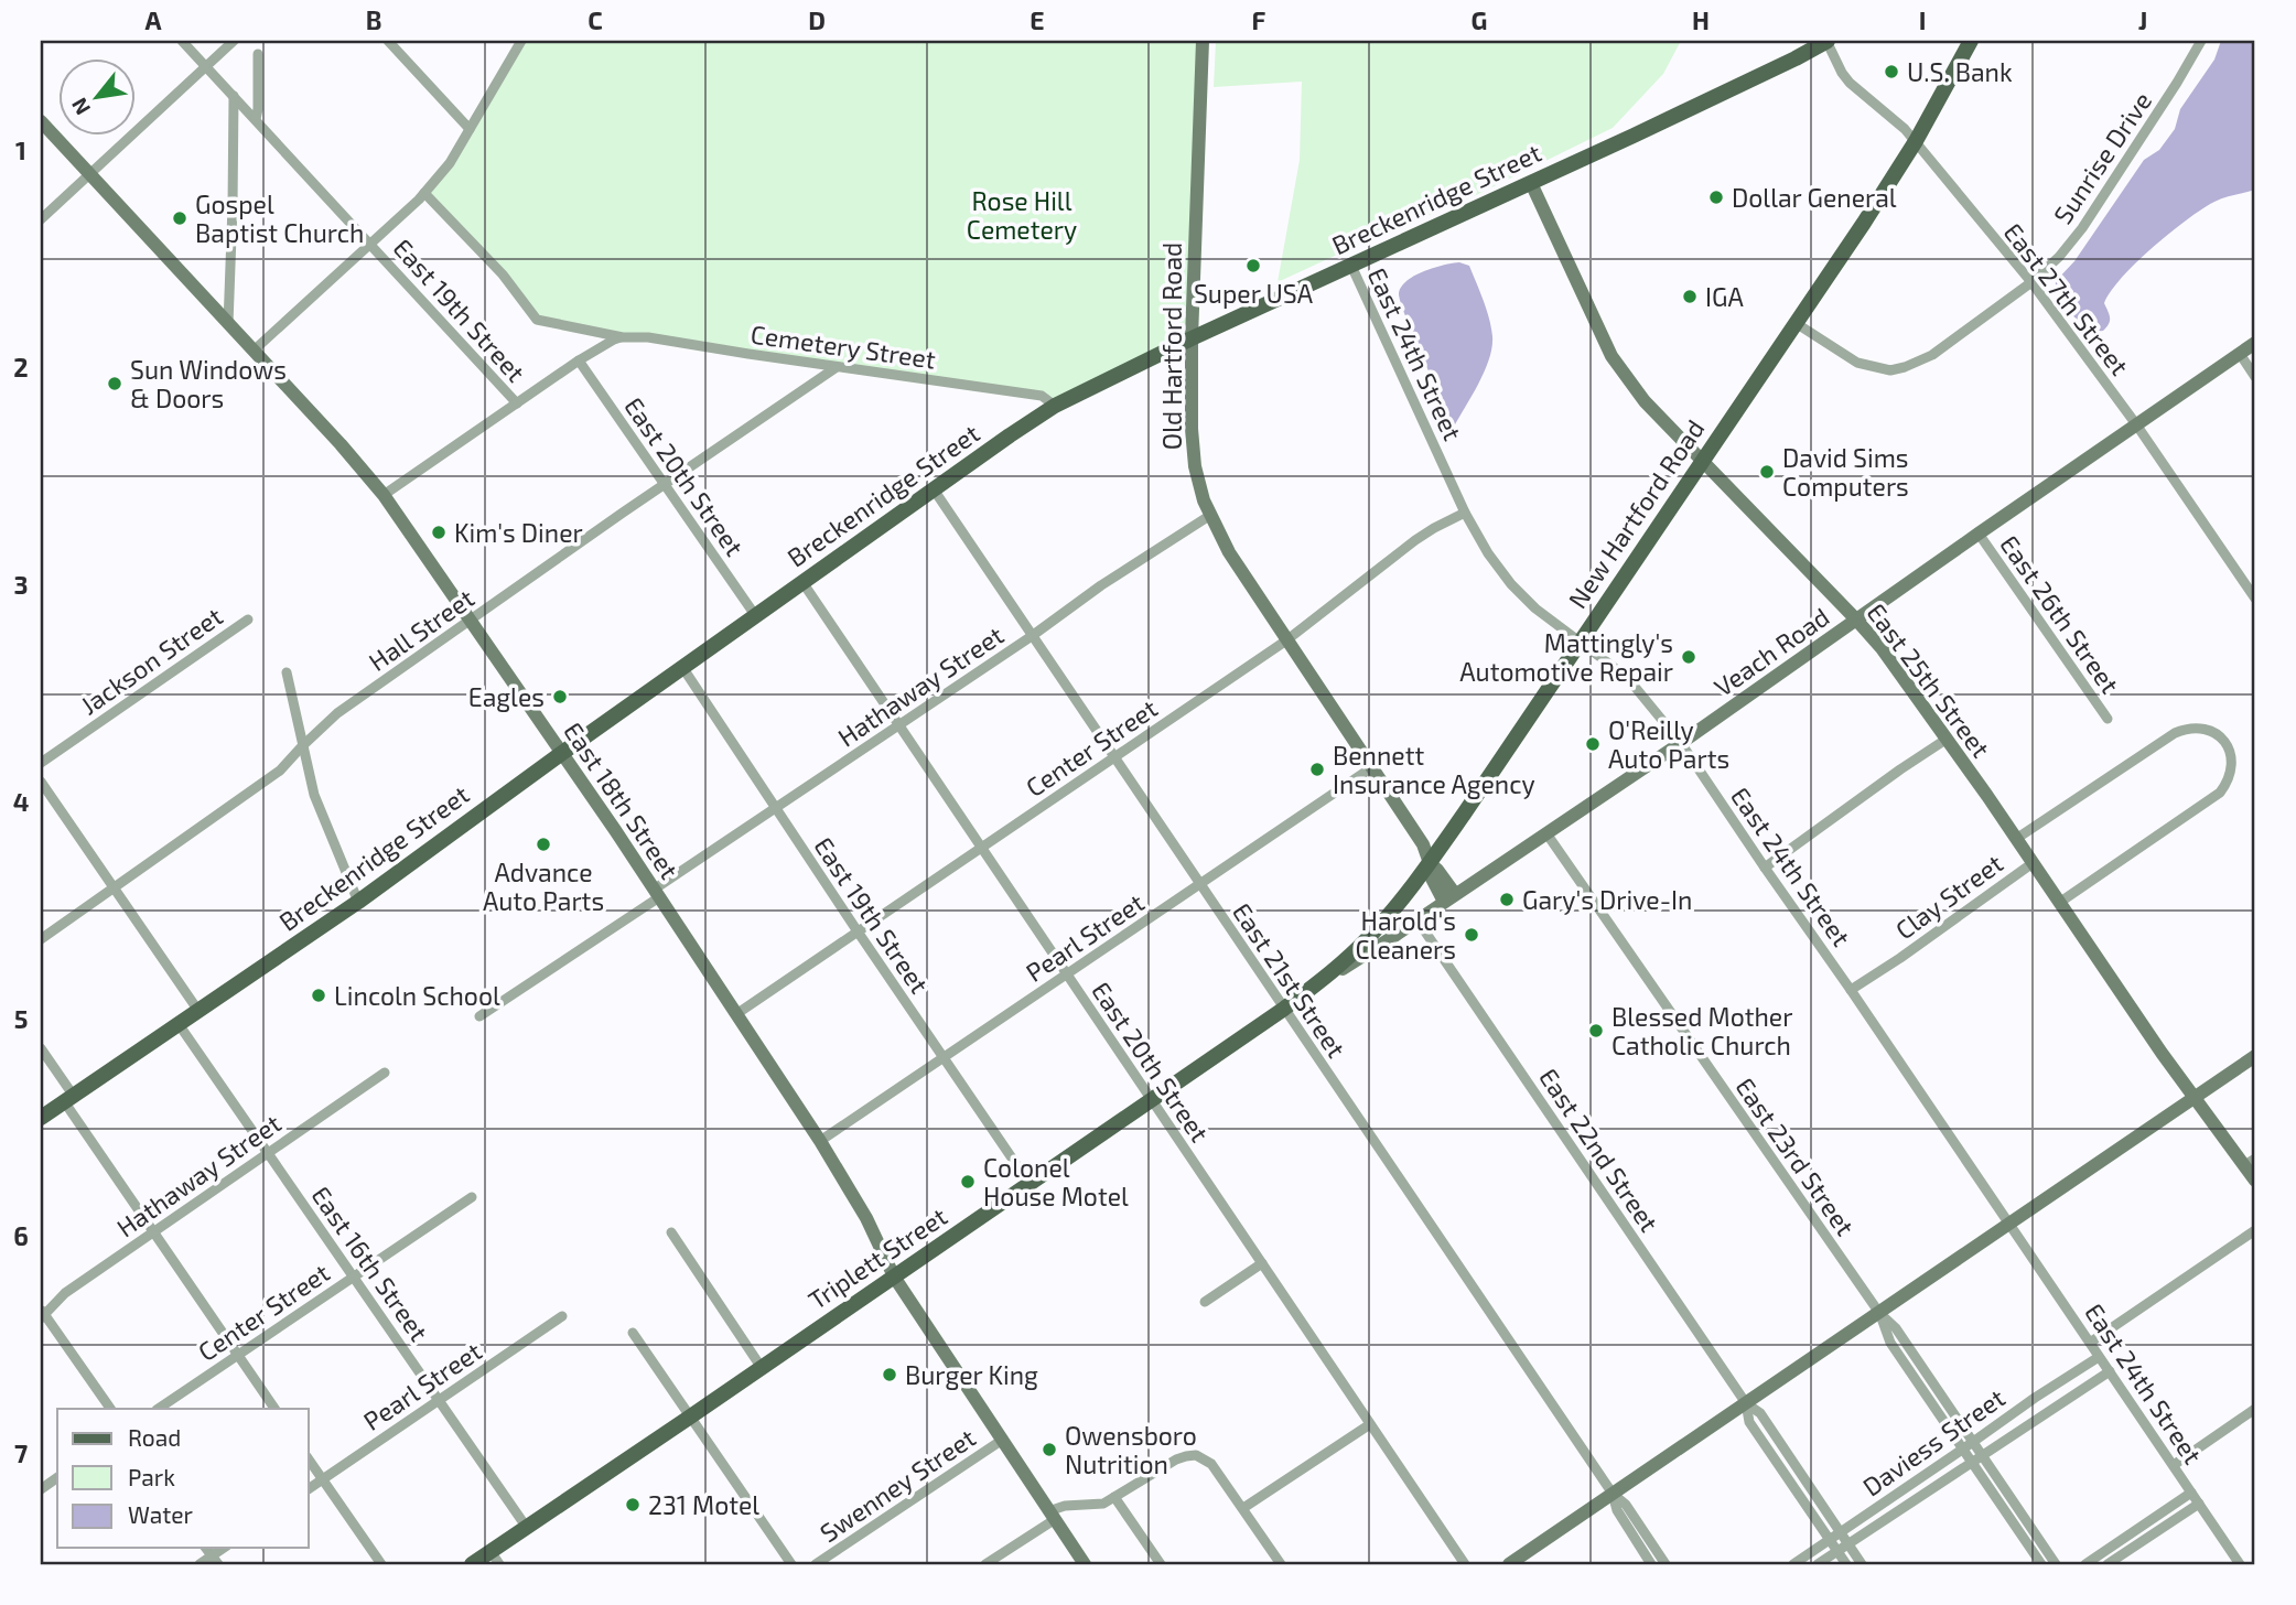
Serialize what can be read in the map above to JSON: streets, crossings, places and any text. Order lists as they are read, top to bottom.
{
  "streets": {
    "main road": ["Breckenridge Street", "New Hartford Road", "Triplett Street"],
    "street": [
      "Sunrise Drive",
      "East 27th Street",
      "East 19th Street",
      "Cemetery Street",
      "Old Hartford Road",
      "East 24th Street",
      "East 20th Street",
      "East 26th Street",
      "Hall Street",
      "Veach Road",
      "Jackson Street",
      "East 25th Street",
      "Hathaway Street",
      "Center Street",
      "East 18th Street",
      "Clay Street",
      "Pearl Street",
      "East 21st Street",
      "East 22nd Street",
      "East 23rd Street",
      "East 16th Street",
      "Daviess Street",
      "Swenney Street"
    ]
  },
  "crossings": [
    ["Sunrise Drive", "East 27th Street"],
    ["Sunrise Drive", "New Hartford Road"],
    ["Breckenridge Street", "East 27th Street"],
    ["Breckenridge Street", "East 19th Street"],
    ["Breckenridge Street", "Cemetery Street"],
    ["Breckenridge Street", "Old Hartford Road"],
    ["Breckenridge Street", "East 24th Street"],
    ["Breckenridge Street", "East 20th Street"],
    ["Breckenridge Street", "East 25th Street"],
    ["Breckenridge Street", "East 18th Street"],
    ["Breckenridge Street", "East 21st Street"],
    ["Breckenridge Street", "East 16th Street"],
    ["East 27th Street", "New Hartford Road"],
    ["East 27th Street", "Veach Road"],
    ["East 19th Street", "Hathaway Street"],
    ["East 19th Street", "Center Street"],
    ["East 19th Street", "Pearl Street"],
    ["East 19th Street", "Triplett Street"],
    ["Cemetery Street", "Hall Street"],
    ["Old Hartford Road", "New Hartford Road"],
    ["Old Hartford Road", "Veach Road"],
    ["Old Hartford Road", "Hathaway Street"],
    ["Old Hartford Road", "Center Street"],
    ["Old Hartford Road", "Pearl Street"],
    ["East 24th Street", "New Hartford Road"],
    ["East 24th Street", "Veach Road"],
    ["East 24th Street", "Center Street"],
    ["East 24th Street", "Clay Street"],
    ["East 24th Street", "Daviess Street"],
    ["East 20th Street", "Hall Street"],
    ["East 20th Street", "Hathaway Street"],
    ["East 20th Street", "Center Street"],
    ["East 20th Street", "Pearl Street"],
    ["East 20th Street", "Triplett Street"],
    ["New Hartford Road", "Veach Road"],
    ["New Hartford Road", "East 25th Street"],
    ["New Hartford Road", "Triplett Street"],
    ["East 26th Street", "Veach Road"],
    ["Hall Street", "East 18th Street"],
    ["Veach Road", "East 25th Street"],
    ["Veach Road", "East 22nd Street"],
    ["Veach Road", "East 23rd Street"],
    ["Veach Road", "Triplett Street"],
    ["East 25th Street", "Clay Street"],
    ["Hathaway Street", "East 18th Street"],
    ["Hathaway Street", "East 21st Street"],
    ["Hathaway Street", "East 16th Street"],
    ["Center Street", "East 18th Street"],
    ["Center Street", "East 21st Street"],
    ["Center Street", "East 16th Street"],
    ["East 18th Street", "Pearl Street"],
    ["East 18th Street", "Triplett Street"],
    ["East 18th Street", "Swenney Street"],
    ["Pearl Street", "East 21st Street"],
    ["Pearl Street", "East 16th Street"],
    ["East 21st Street", "Triplett Street"],
    ["East 22nd Street", "Daviess Street"],
    ["East 23rd Street", "Daviess Street"],
    ["Triplett Street", "East 16th Street"]
  ],
  "parks": ["Rose Hill Cemetery"],
  "places": [
    "U.S. Bank",
    "Dollar General",
    "Gospel Baptist Church",
    "Super USA",
    "IGA",
    "Sun Windows & Doors",
    "David Sims Computers",
    "Kim's Diner",
    "Mattingly's Automotive Repair",
    "Eagles",
    "O'Reilly Auto Parts",
    "Bennett Insurance Agency",
    "Advance Auto Parts",
    "Gary's Drive-In",
    "Harold's Cleaners",
    "Lincoln School",
    "Blessed Mother Catholic Church",
    "Colonel House Motel",
    "Burger King",
    "Owensboro Nutrition",
    "231 Motel"
  ],
  "legend": ["Road", "Park", "Water"],
  "north": "bottom left",
  "grid": {
    "columns": [
      "A",
      "B",
      "C",
      "D",
      "E",
      "F",
      "G",
      "H",
      "I",
      "J"
    ],
    "rows": [
      "1",
      "2",
      "3",
      "4",
      "5",
      "6",
      "7"
    ]
  }
}
